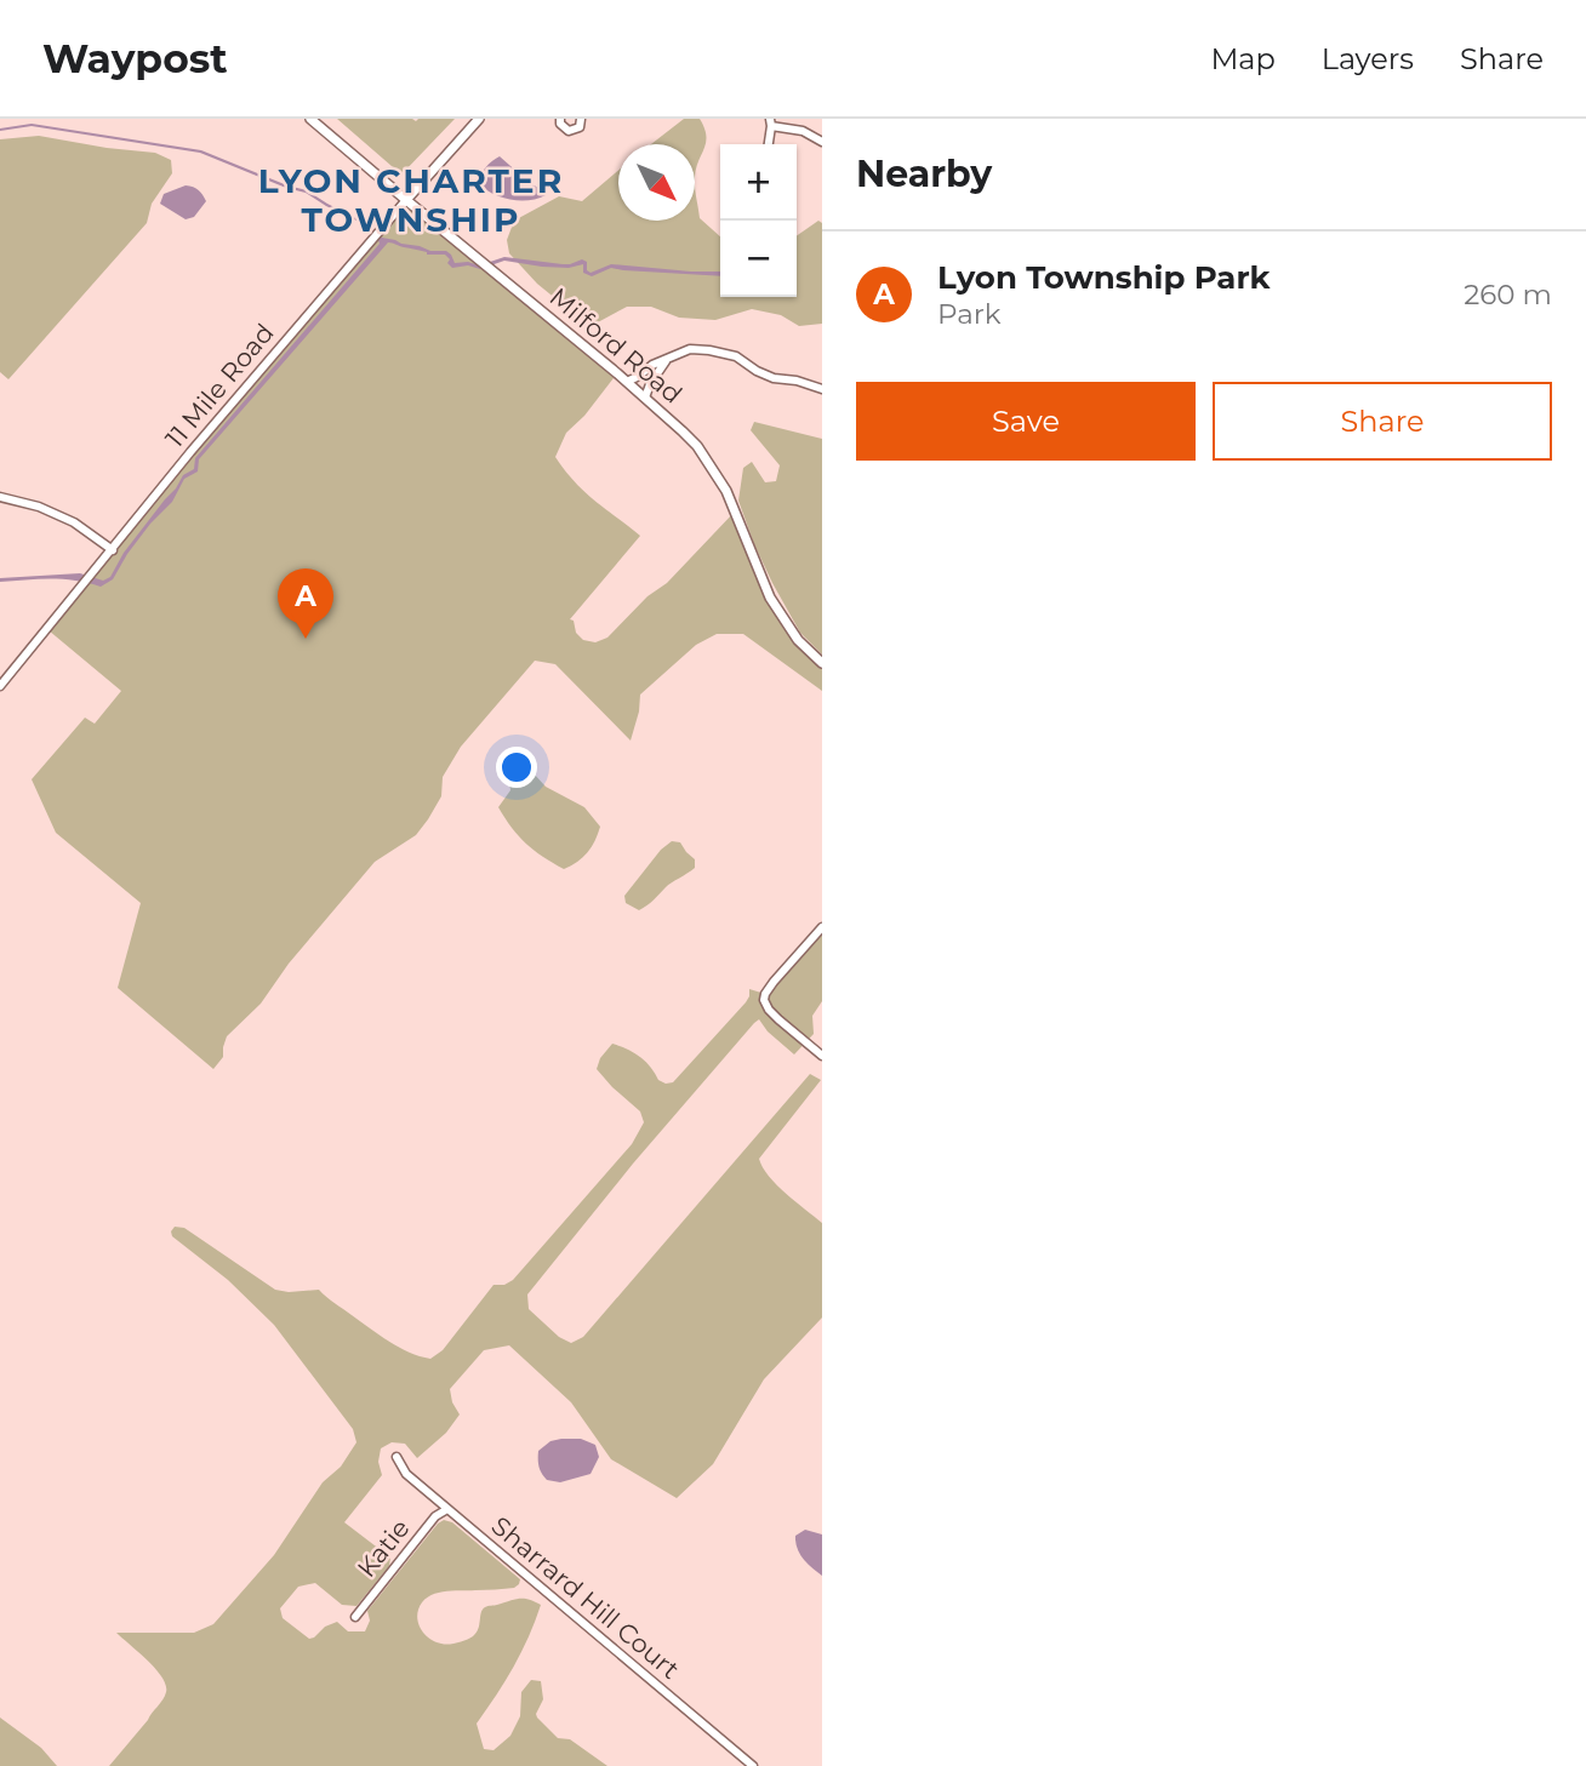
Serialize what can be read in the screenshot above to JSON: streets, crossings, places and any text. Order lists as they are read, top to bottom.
{
  "streets": {
    "street": [
      "Milford Road",
      "11 Mile Road",
      "Katie",
      "Sharrard Hill Court"
    ]
  },
  "crossings": [
    ["Milford Road", "11 Mile Road"],
    ["Katie", "Sharrard Hill Court"]
  ],
  "districts": ["LYON CHARTER TOWNSHIP"],
  "north": "bottom right",
  "page": {
    "header": "Waypost",
    "nav": ["Map", "Layers", "Share"],
    "heading": "Nearby",
    "map_buttons": ["+", "−"],
    "list": [
      {
        "mark": "A",
        "name": "Lyon Township Park",
        "note": "Park",
        "value": "260 m"
      }
    ],
    "buttons": ["Save", "Share"],
    "pins": "A"
  }
}
